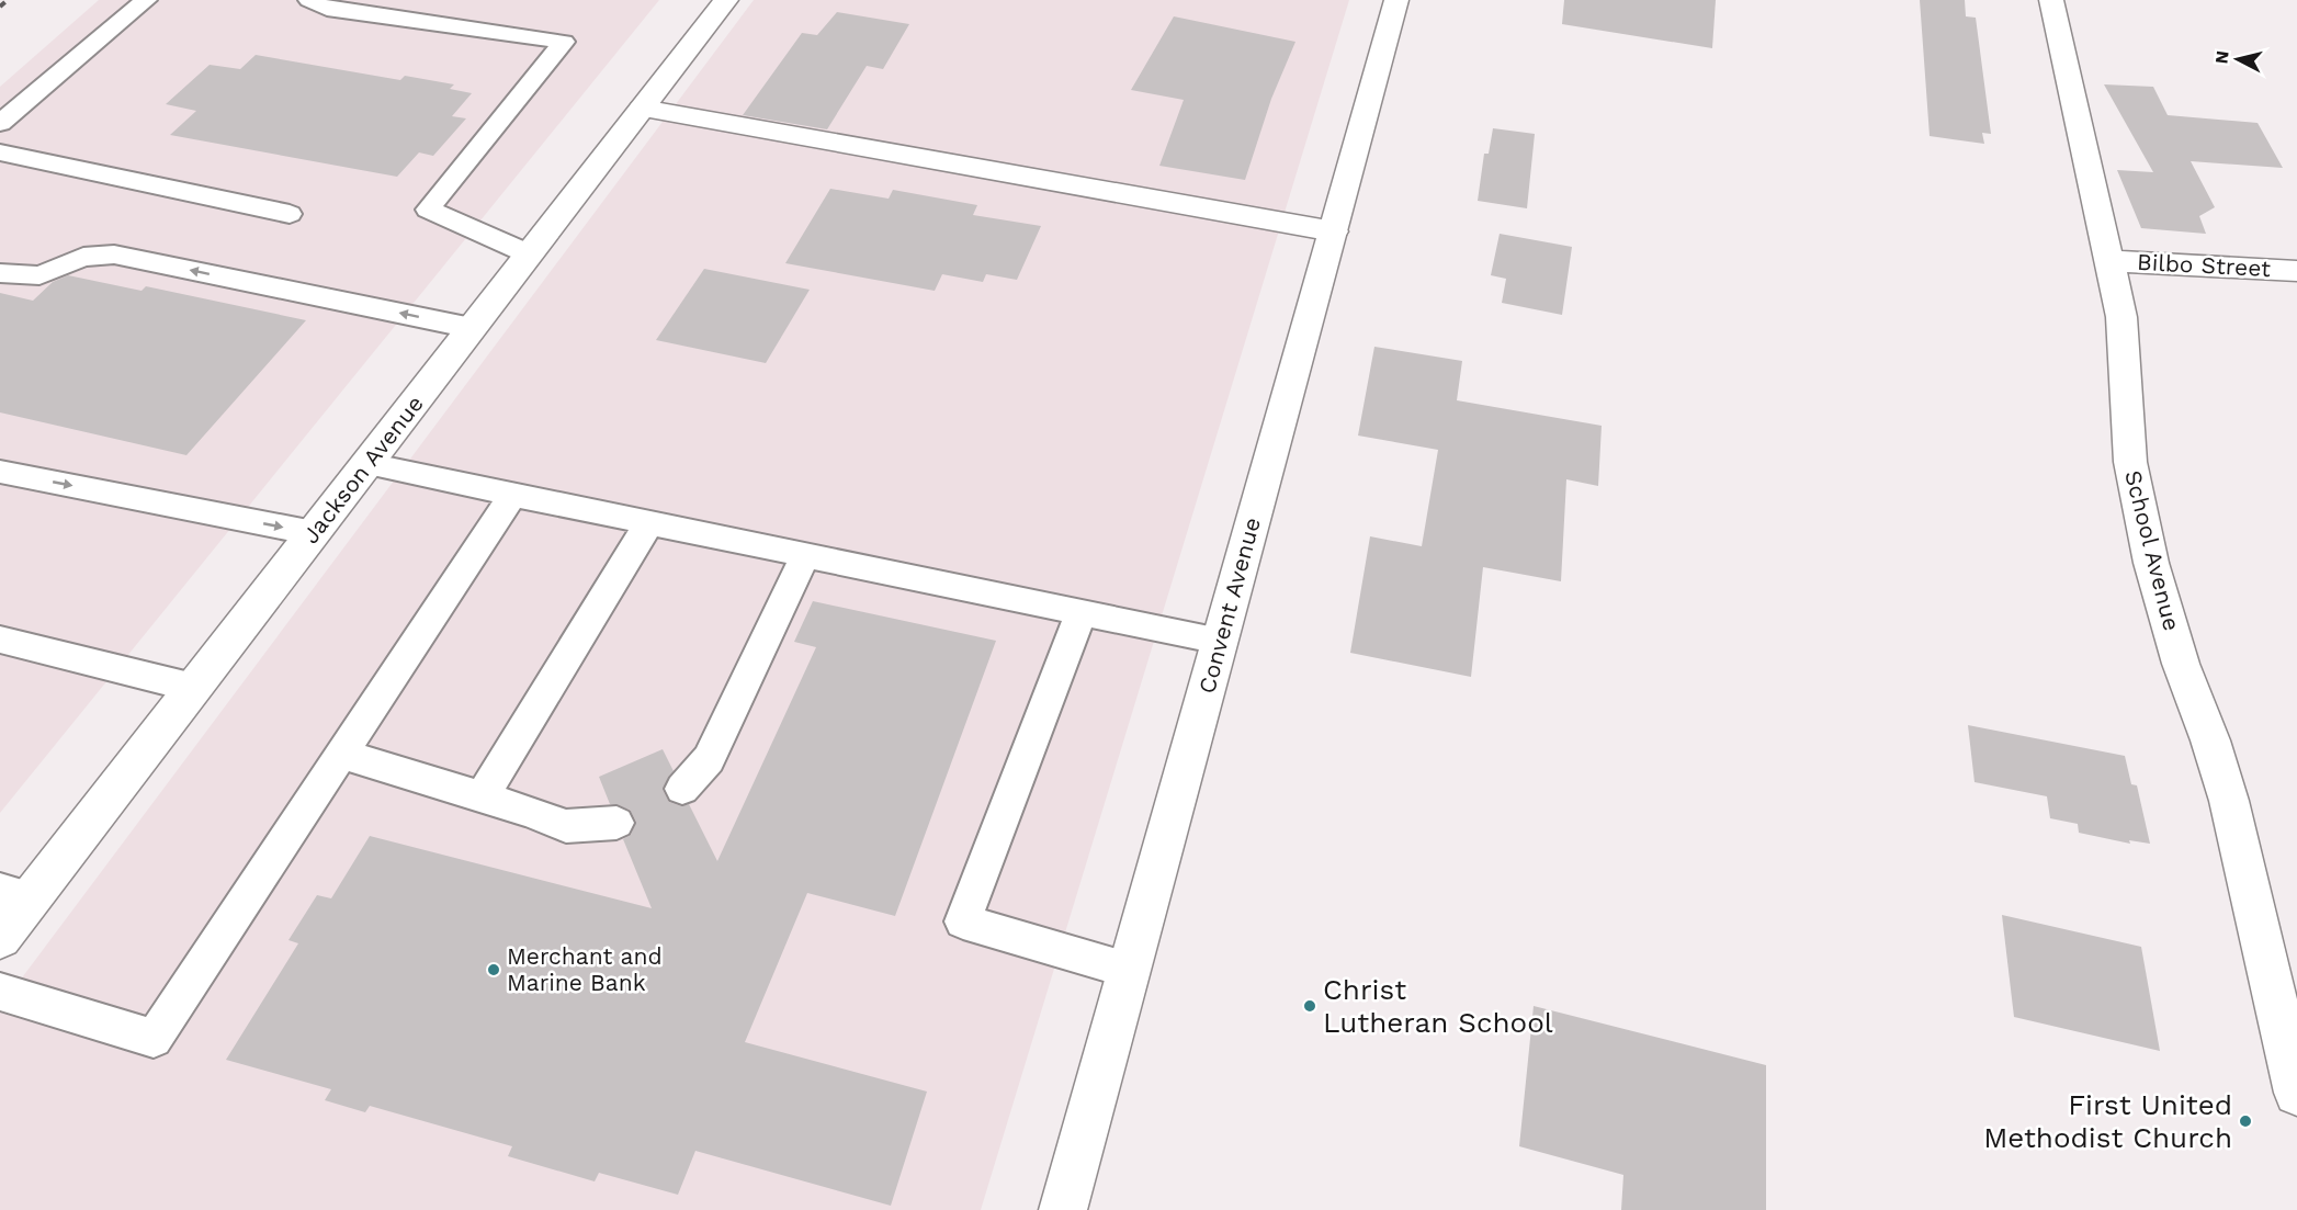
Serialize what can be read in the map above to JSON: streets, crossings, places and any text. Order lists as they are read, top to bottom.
{
  "streets": {
    "street": [
      "Bilbo Street",
      "Jackson Avenue",
      "School Avenue",
      "Convent Avenue"
    ]
  },
  "crossings": [
    ["Bilbo Street", "School Avenue"]
  ],
  "places": ["Merchant and Marine Bank", "Christ Lutheran School", "First United Methodist Church"],
  "north": "left"
}
